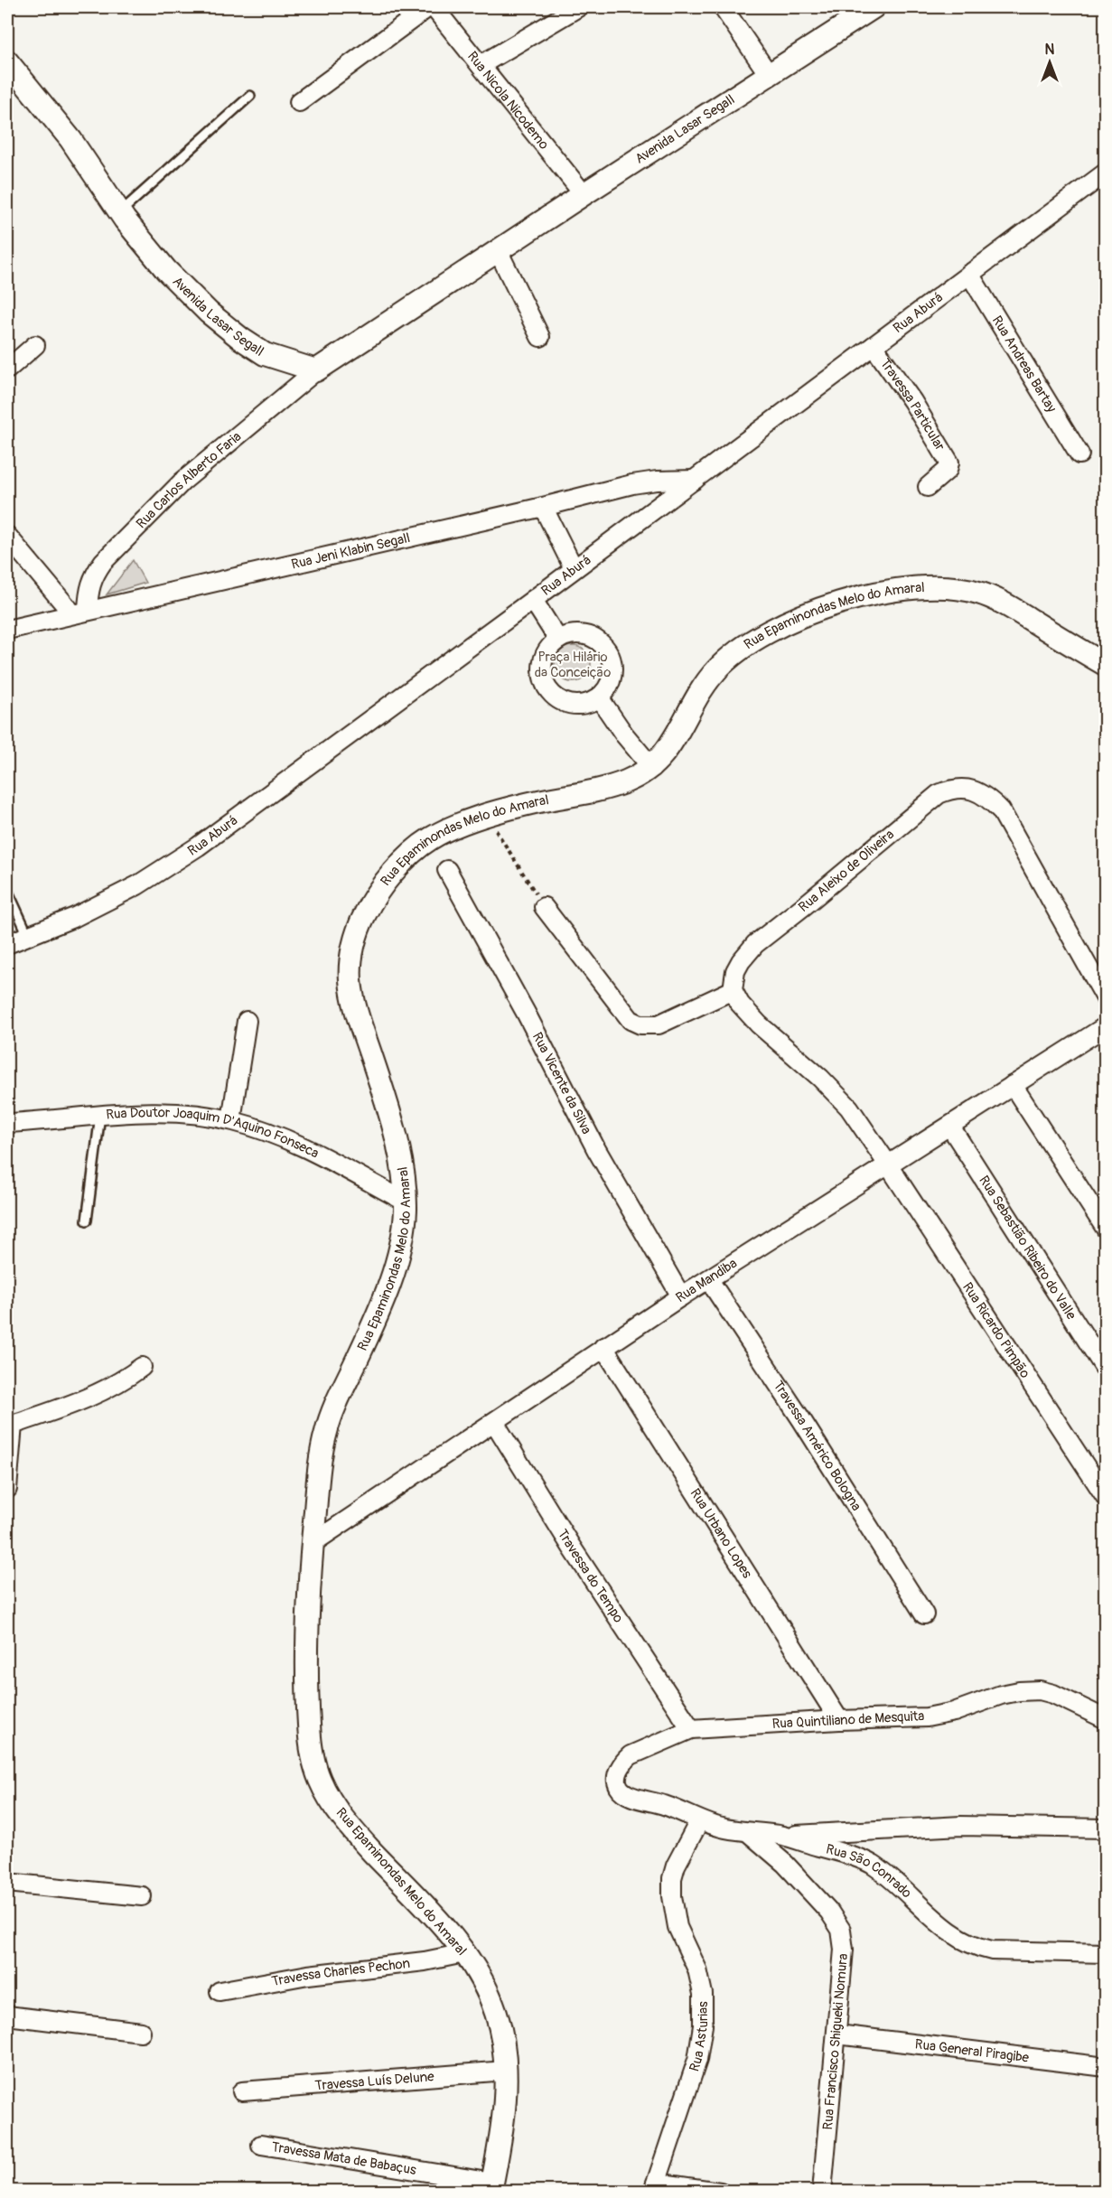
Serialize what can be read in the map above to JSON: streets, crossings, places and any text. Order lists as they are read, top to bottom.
{
  "streets": {
    "street": [
      "Rua Nicola Nicodemo",
      "Avenida Lasar Segall",
      "Rua Aburá",
      "Rua Andreas Bartay",
      "Travessa Particular",
      "Rua Carlos Alberto Faria",
      "Rua Jeni Klabin Segall",
      "Rua Epaminondas Melo do Amaral",
      "Rua Aleixo de Oliveira",
      "Rua Vicente da Silva",
      "Rua Doutor Joaquim D'Aquino Fonseca",
      "Rua Sebastião Ribeiro do Valle",
      "Rua Mandiba",
      "Rua Ricardo Pimpão",
      "Travessa Américo Bologna",
      "Rua Urbano Lopes",
      "Travessa do Tempo",
      "Rua Quintiliano de Mesquita",
      "Rua São Conrado",
      "Travessa Charles Pechon",
      "Rua Asturias",
      "Rua Francisco Shigueki Nomura",
      "Rua General Piragibe",
      "Travessa Luís Delune",
      "Travessa Mata de Babaçus"
    ]
  },
  "crossings": [
    ["Rua Nicola Nicodemo", "Avenida Lasar Segall"],
    ["Avenida Lasar Segall", "Rua Carlos Alberto Faria"],
    ["Rua Aburá", "Rua Andreas Bartay"],
    ["Rua Aburá", "Travessa Particular"],
    ["Rua Aburá", "Rua Jeni Klabin Segall"],
    ["Rua Carlos Alberto Faria", "Rua Jeni Klabin Segall"],
    ["Rua Epaminondas Melo do Amaral", "Rua Doutor Joaquim D'Aquino Fonseca"],
    ["Rua Epaminondas Melo do Amaral", "Rua Mandiba"],
    ["Rua Epaminondas Melo do Amaral", "Travessa Charles Pechon"],
    ["Rua Epaminondas Melo do Amaral", "Travessa Luís Delune"],
    ["Rua Epaminondas Melo do Amaral", "Travessa Mata de Babaçus"],
    ["Rua Vicente da Silva", "Rua Mandiba"],
    ["Rua Sebastião Ribeiro do Valle", "Rua Mandiba"],
    ["Rua Mandiba", "Rua Ricardo Pimpão"],
    ["Rua Mandiba", "Travessa Américo Bologna"],
    ["Rua Mandiba", "Rua Urbano Lopes"],
    ["Rua Mandiba", "Travessa do Tempo"],
    ["Rua Urbano Lopes", "Rua Quintiliano de Mesquita"],
    ["Travessa do Tempo", "Rua Quintiliano de Mesquita"],
    ["Rua Quintiliano de Mesquita", "Rua São Conrado"],
    ["Rua São Conrado", "Rua Asturias"],
    ["Rua São Conrado", "Rua Francisco Shigueki Nomura"],
    ["Rua Francisco Shigueki Nomura", "Rua General Piragibe"]
  ],
  "parks": ["Praça Hilário da Conceição"],
  "north": "top"
}
